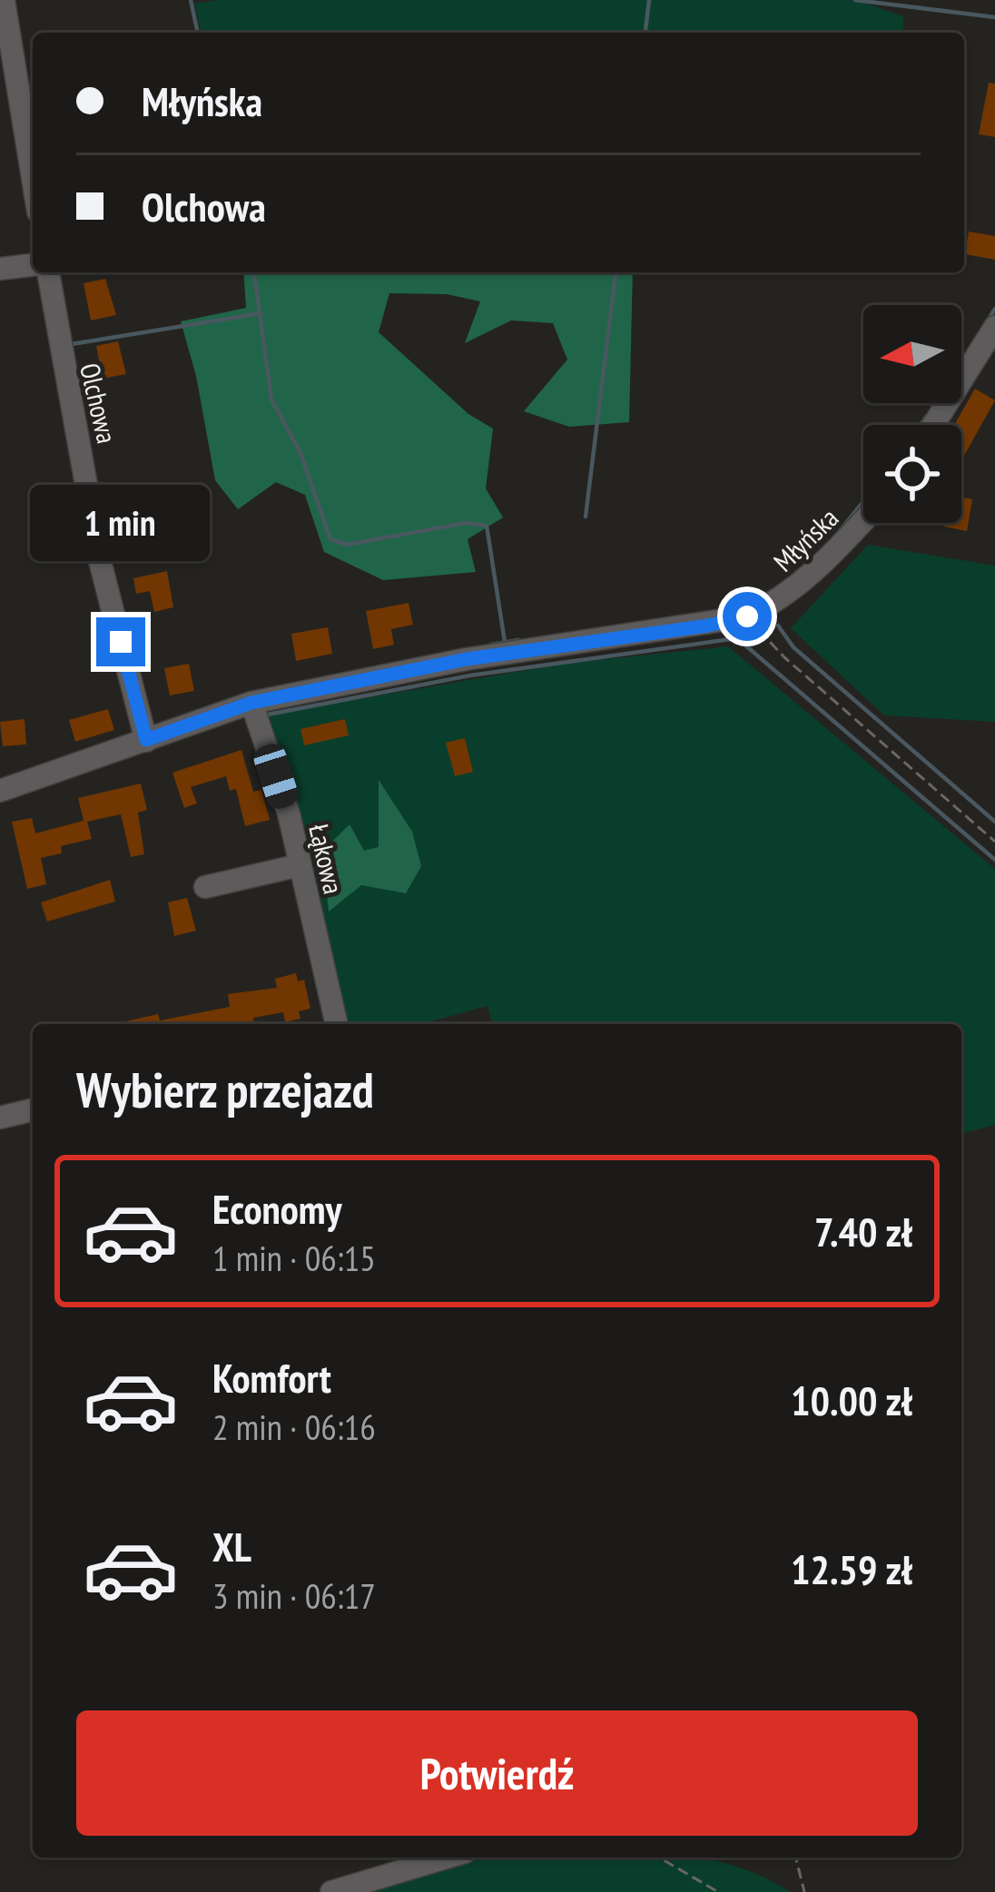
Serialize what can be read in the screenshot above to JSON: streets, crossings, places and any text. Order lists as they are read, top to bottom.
{
  "streets": {
    "street": ["Olchowa", "Młyńska", "Łąkowa"]
  },
  "crossings": [
    ["Olchowa", "Młyńska"],
    ["Młyńska", "Łąkowa"]
  ],
  "north": "left",
  "page": {
    "banner": ["Młyńska", "Olchowa"],
    "bubble": "1 min",
    "heading": "Wybierz przejazd",
    "list": [
      {
        "name": "Economy",
        "note": "1 min · 06:15",
        "value": "7.40 zł"
      },
      {
        "name": "Komfort",
        "note": "2 min · 06:16",
        "value": "10.00 zł"
      },
      {
        "name": "XL",
        "note": "3 min · 06:17",
        "value": "12.59 zł"
      }
    ],
    "buttons": "Potwierdź"
  }
}
